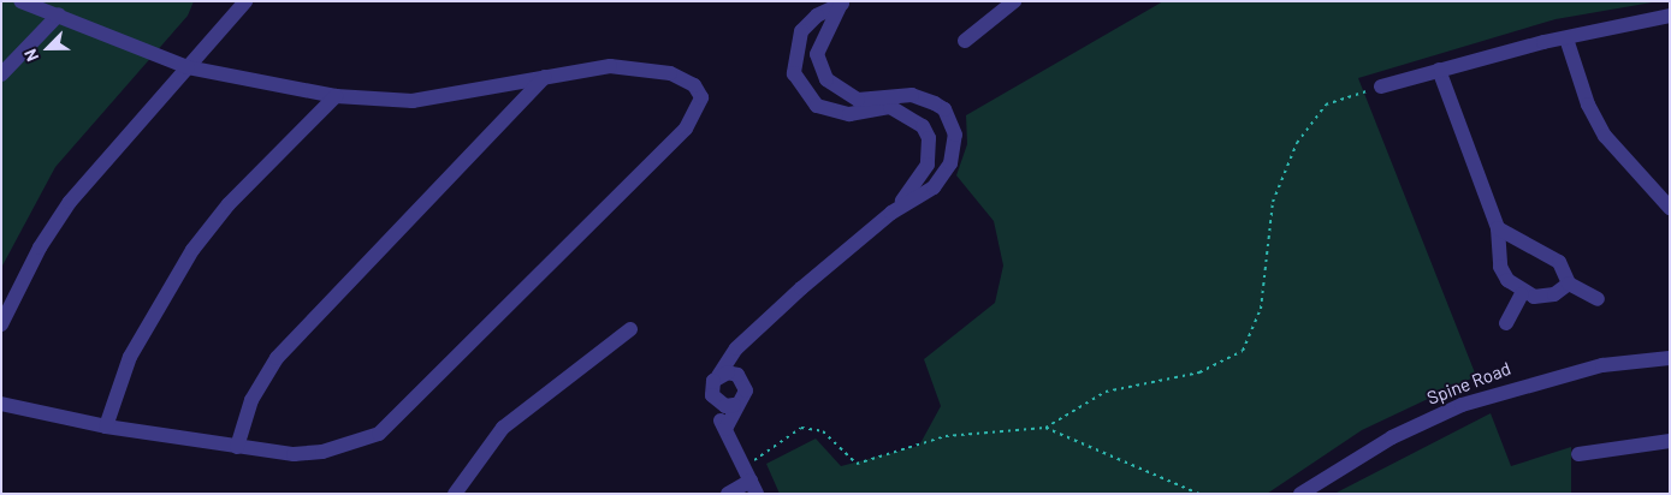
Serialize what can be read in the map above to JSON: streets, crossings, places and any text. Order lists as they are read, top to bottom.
{
  "streets": {
    "street": ["Spine Road"]
  },
  "north": "bottom left"
}
